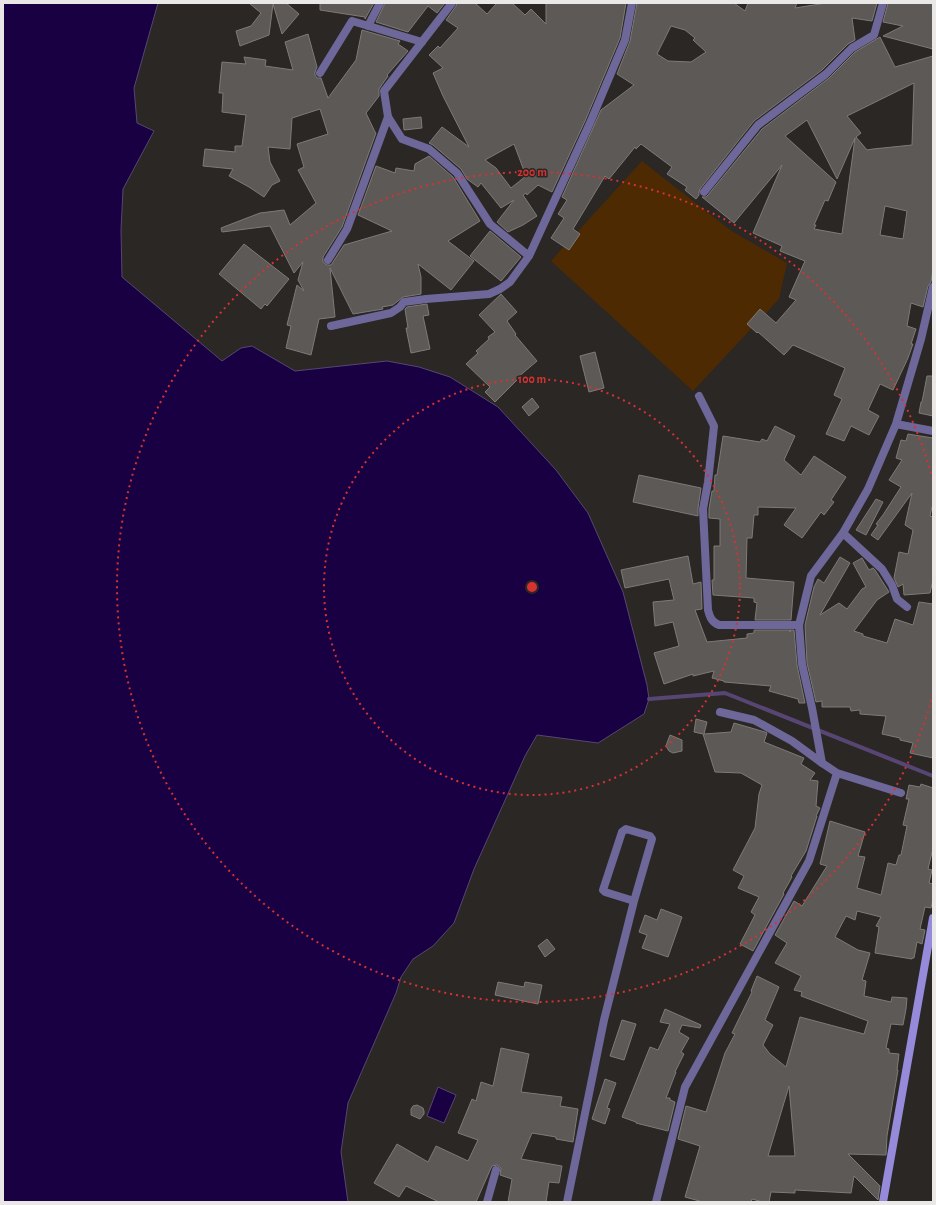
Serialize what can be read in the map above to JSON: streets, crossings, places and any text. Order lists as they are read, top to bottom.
{
  "rings": ["200 m", "100 m"]
}
